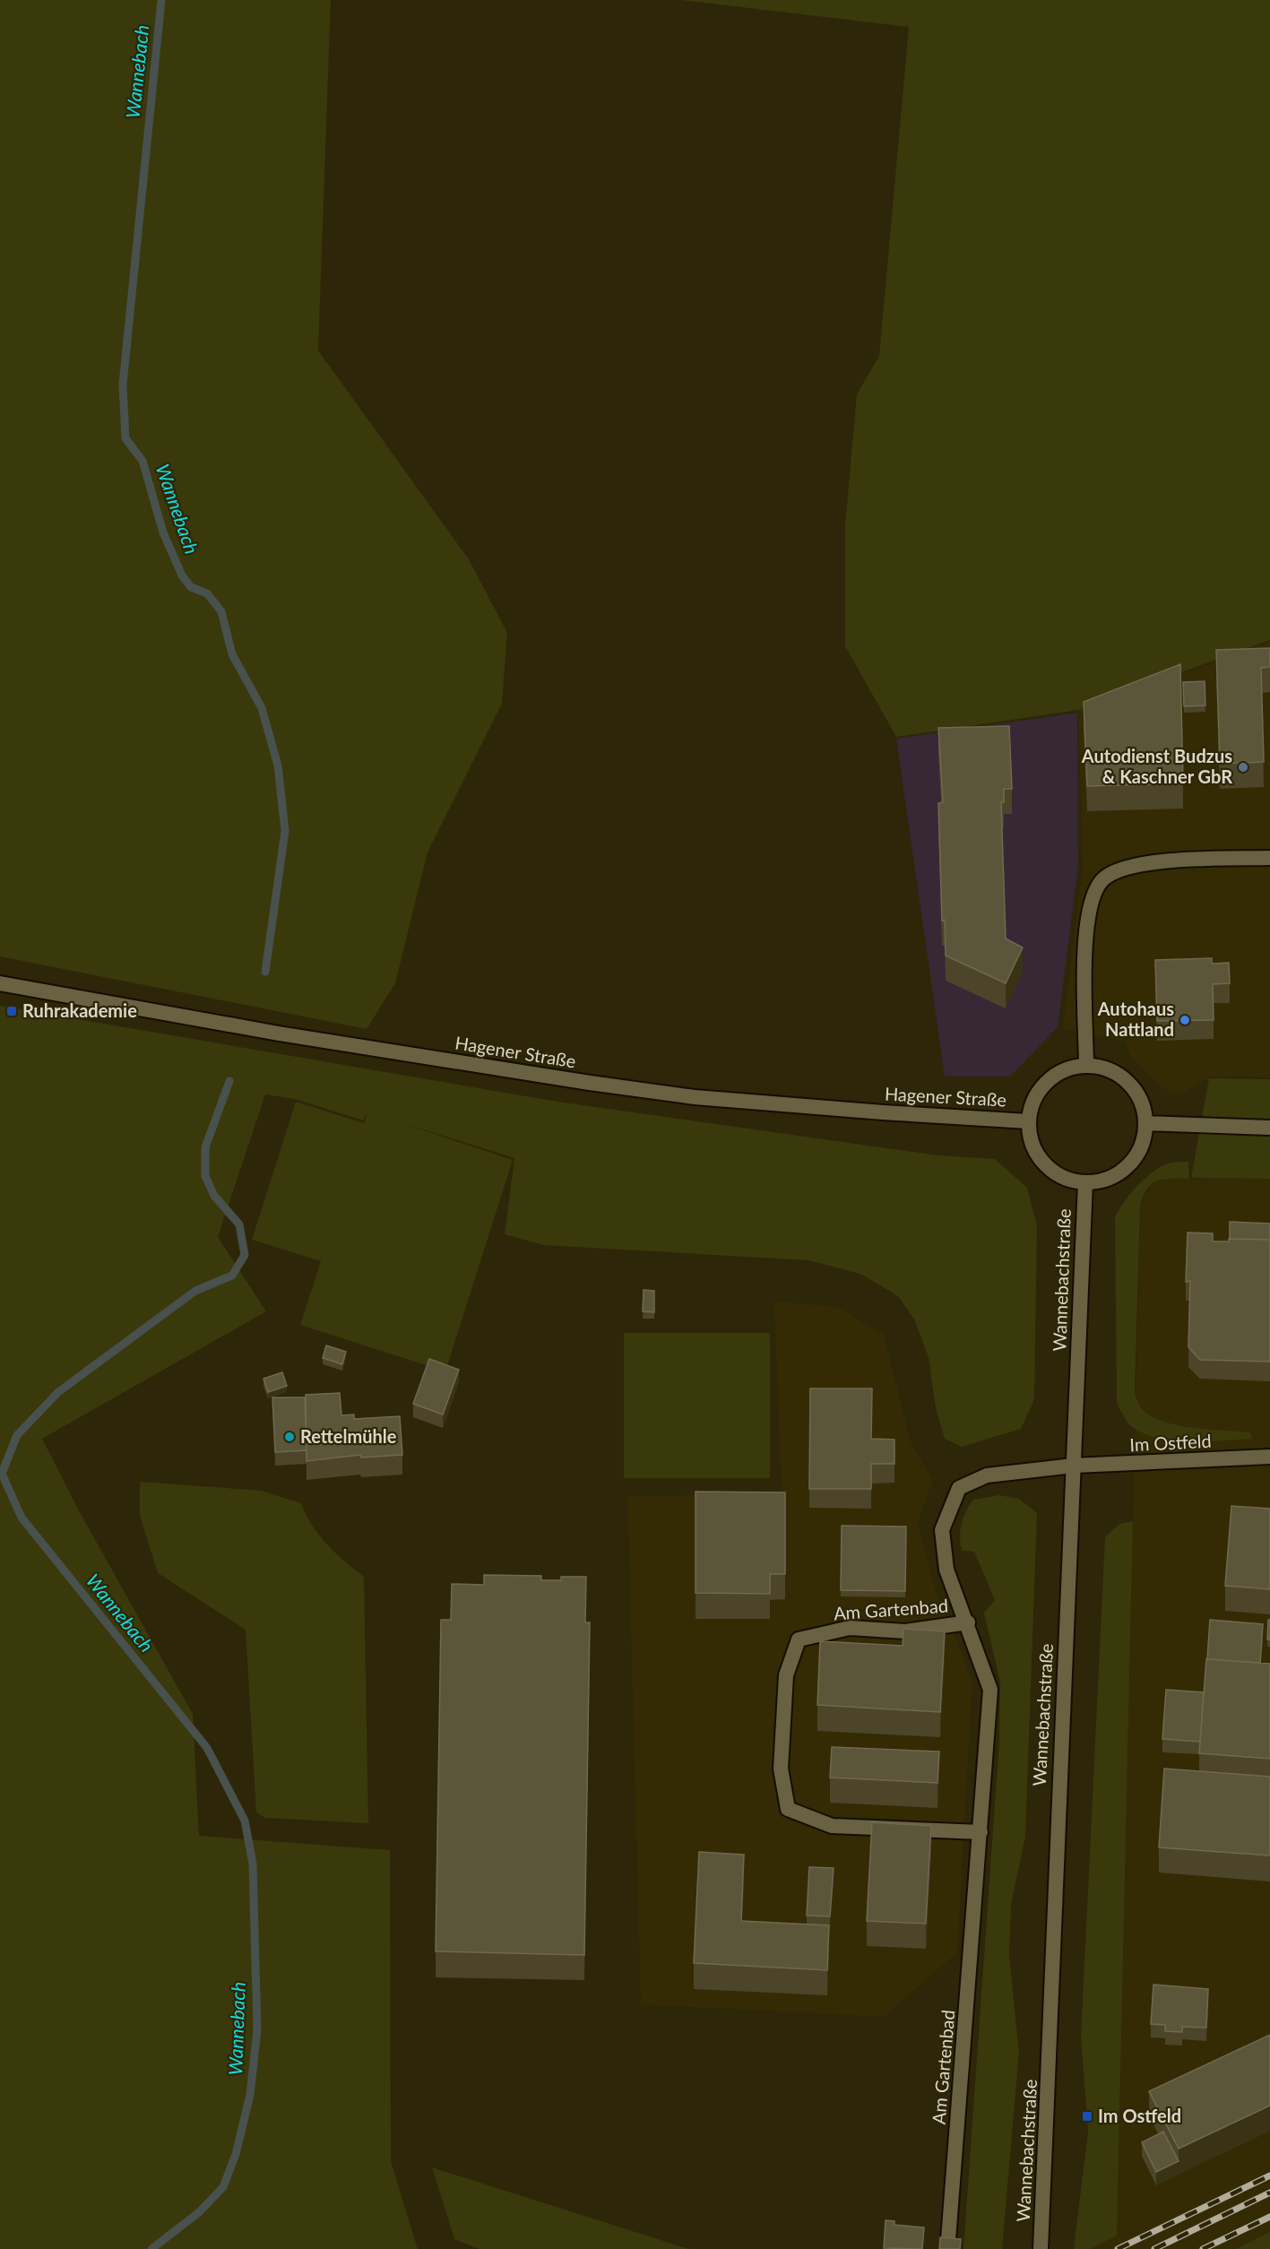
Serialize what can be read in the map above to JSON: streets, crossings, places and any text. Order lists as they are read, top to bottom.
{
  "streets": {
    "main road": [
      "Hagener Straße",
      "Wannebachstraße",
      "Im Ostfeld",
      "Am Gartenbad"
    ]
  },
  "crossings": [
    ["Hagener Straße", "Wannebachstraße"],
    ["Wannebachstraße", "Im Ostfeld"],
    ["Wannebachstraße", "Am Gartenbad"],
    ["Im Ostfeld", "Am Gartenbad"]
  ],
  "water": ["Wannebach"],
  "places": {
    "other": ["Autodienst Budzus & Kaschner GbR", "Autohaus Nattland", "Rettelmühle"],
    "transit": ["Ruhrakademie", "Im Ostfeld"]
  }
}
